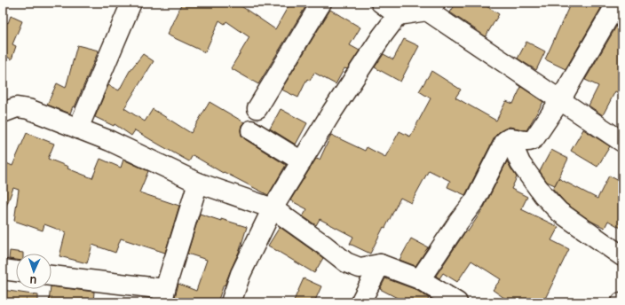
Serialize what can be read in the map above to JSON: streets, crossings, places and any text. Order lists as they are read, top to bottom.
{
  "north": "bottom"
}
